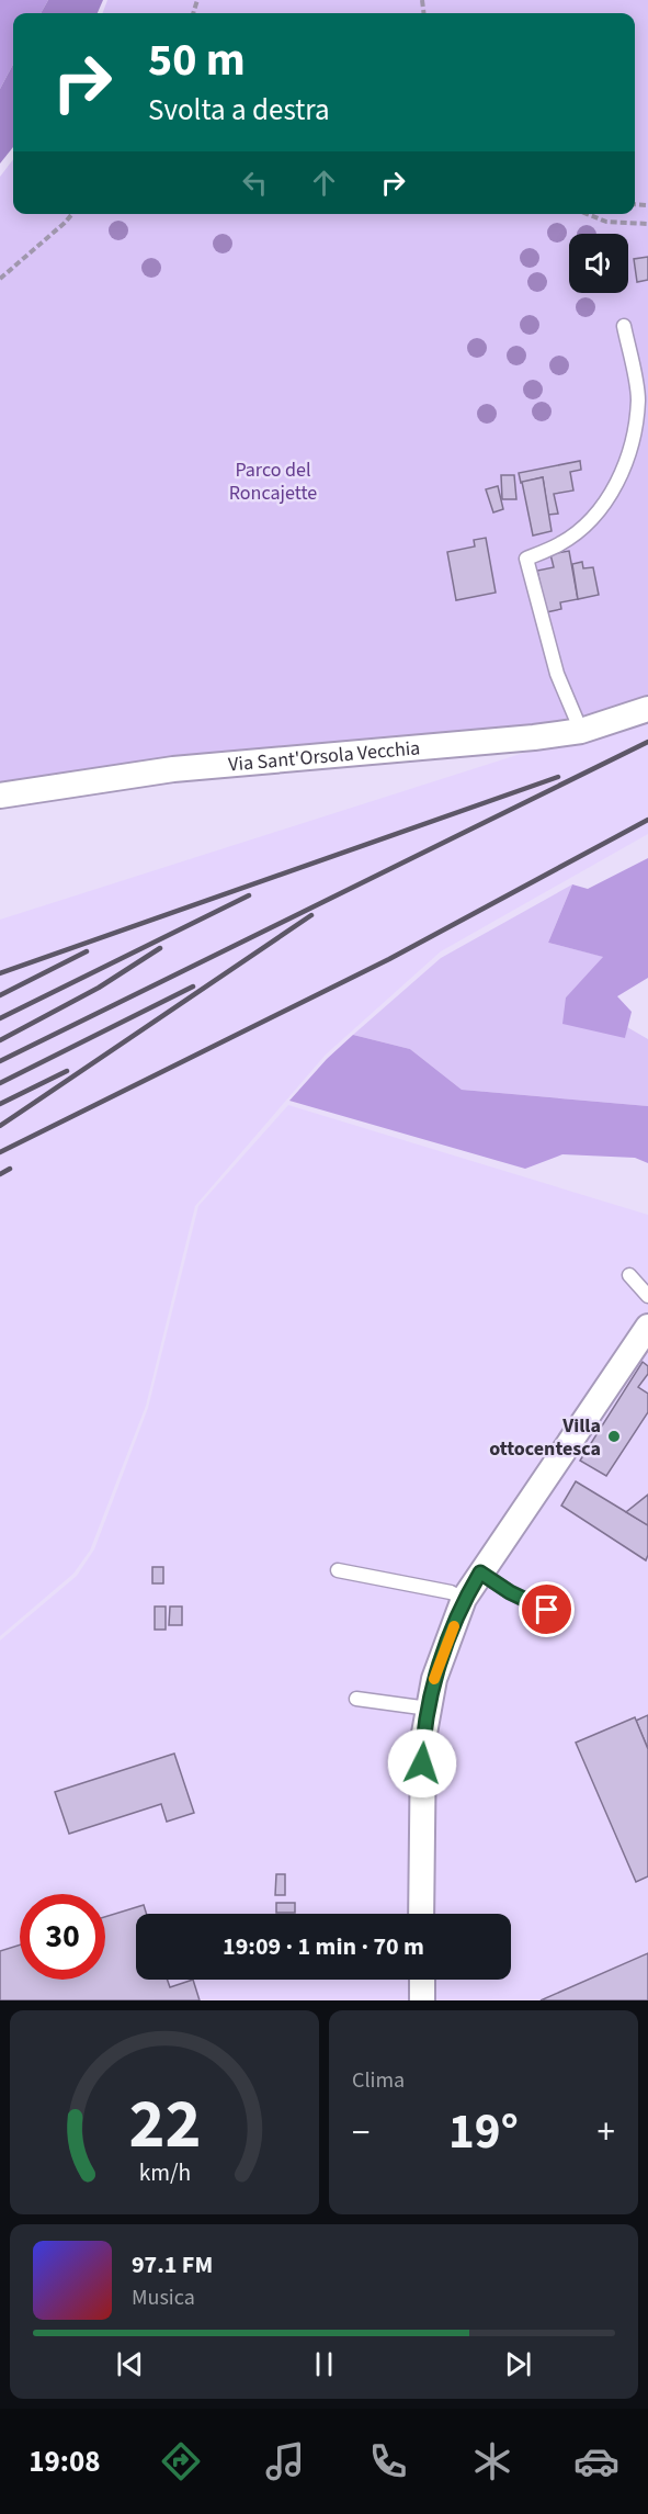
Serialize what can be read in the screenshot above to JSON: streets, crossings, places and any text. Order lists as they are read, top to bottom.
{
  "streets": {
    "street": ["Via Sant'Orsola Vecchia"]
  },
  "parks": ["Parco del Roncajette"],
  "places": ["Villa ottocentesca"],
  "page": {
    "turn": ["50 m", "Svolta a destra"],
    "limit": "30",
    "trip": "19:09 · 1 min · 70 m",
    "tile": "Clima",
    "heat": ["−", "19°", "+"],
    "song": ["97.1 FM", "Musica"],
    "tabs": "19:08",
    "gauge": ["22", "km/h"]
  }
}
